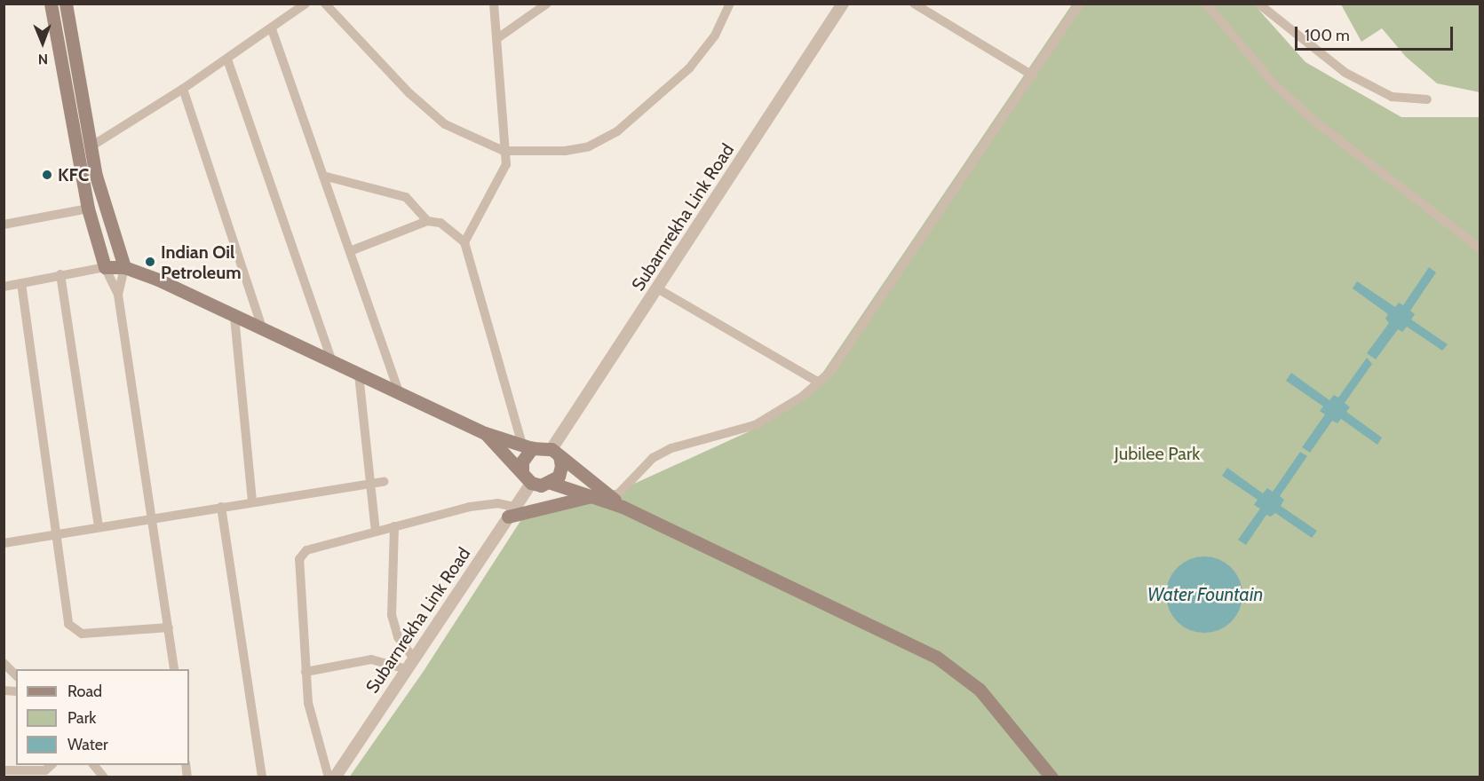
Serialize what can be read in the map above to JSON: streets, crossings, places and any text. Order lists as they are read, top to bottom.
{
  "streets": {
    "street": ["Subarnrekha Link Road"]
  },
  "water": ["Water Fountain"],
  "parks": ["Jubilee Park"],
  "places": ["KFC", "Indian Oil Petroleum"],
  "legend": ["Road", "Park", "Water"],
  "scale_bar": "100 m",
  "north": "bottom"
}
